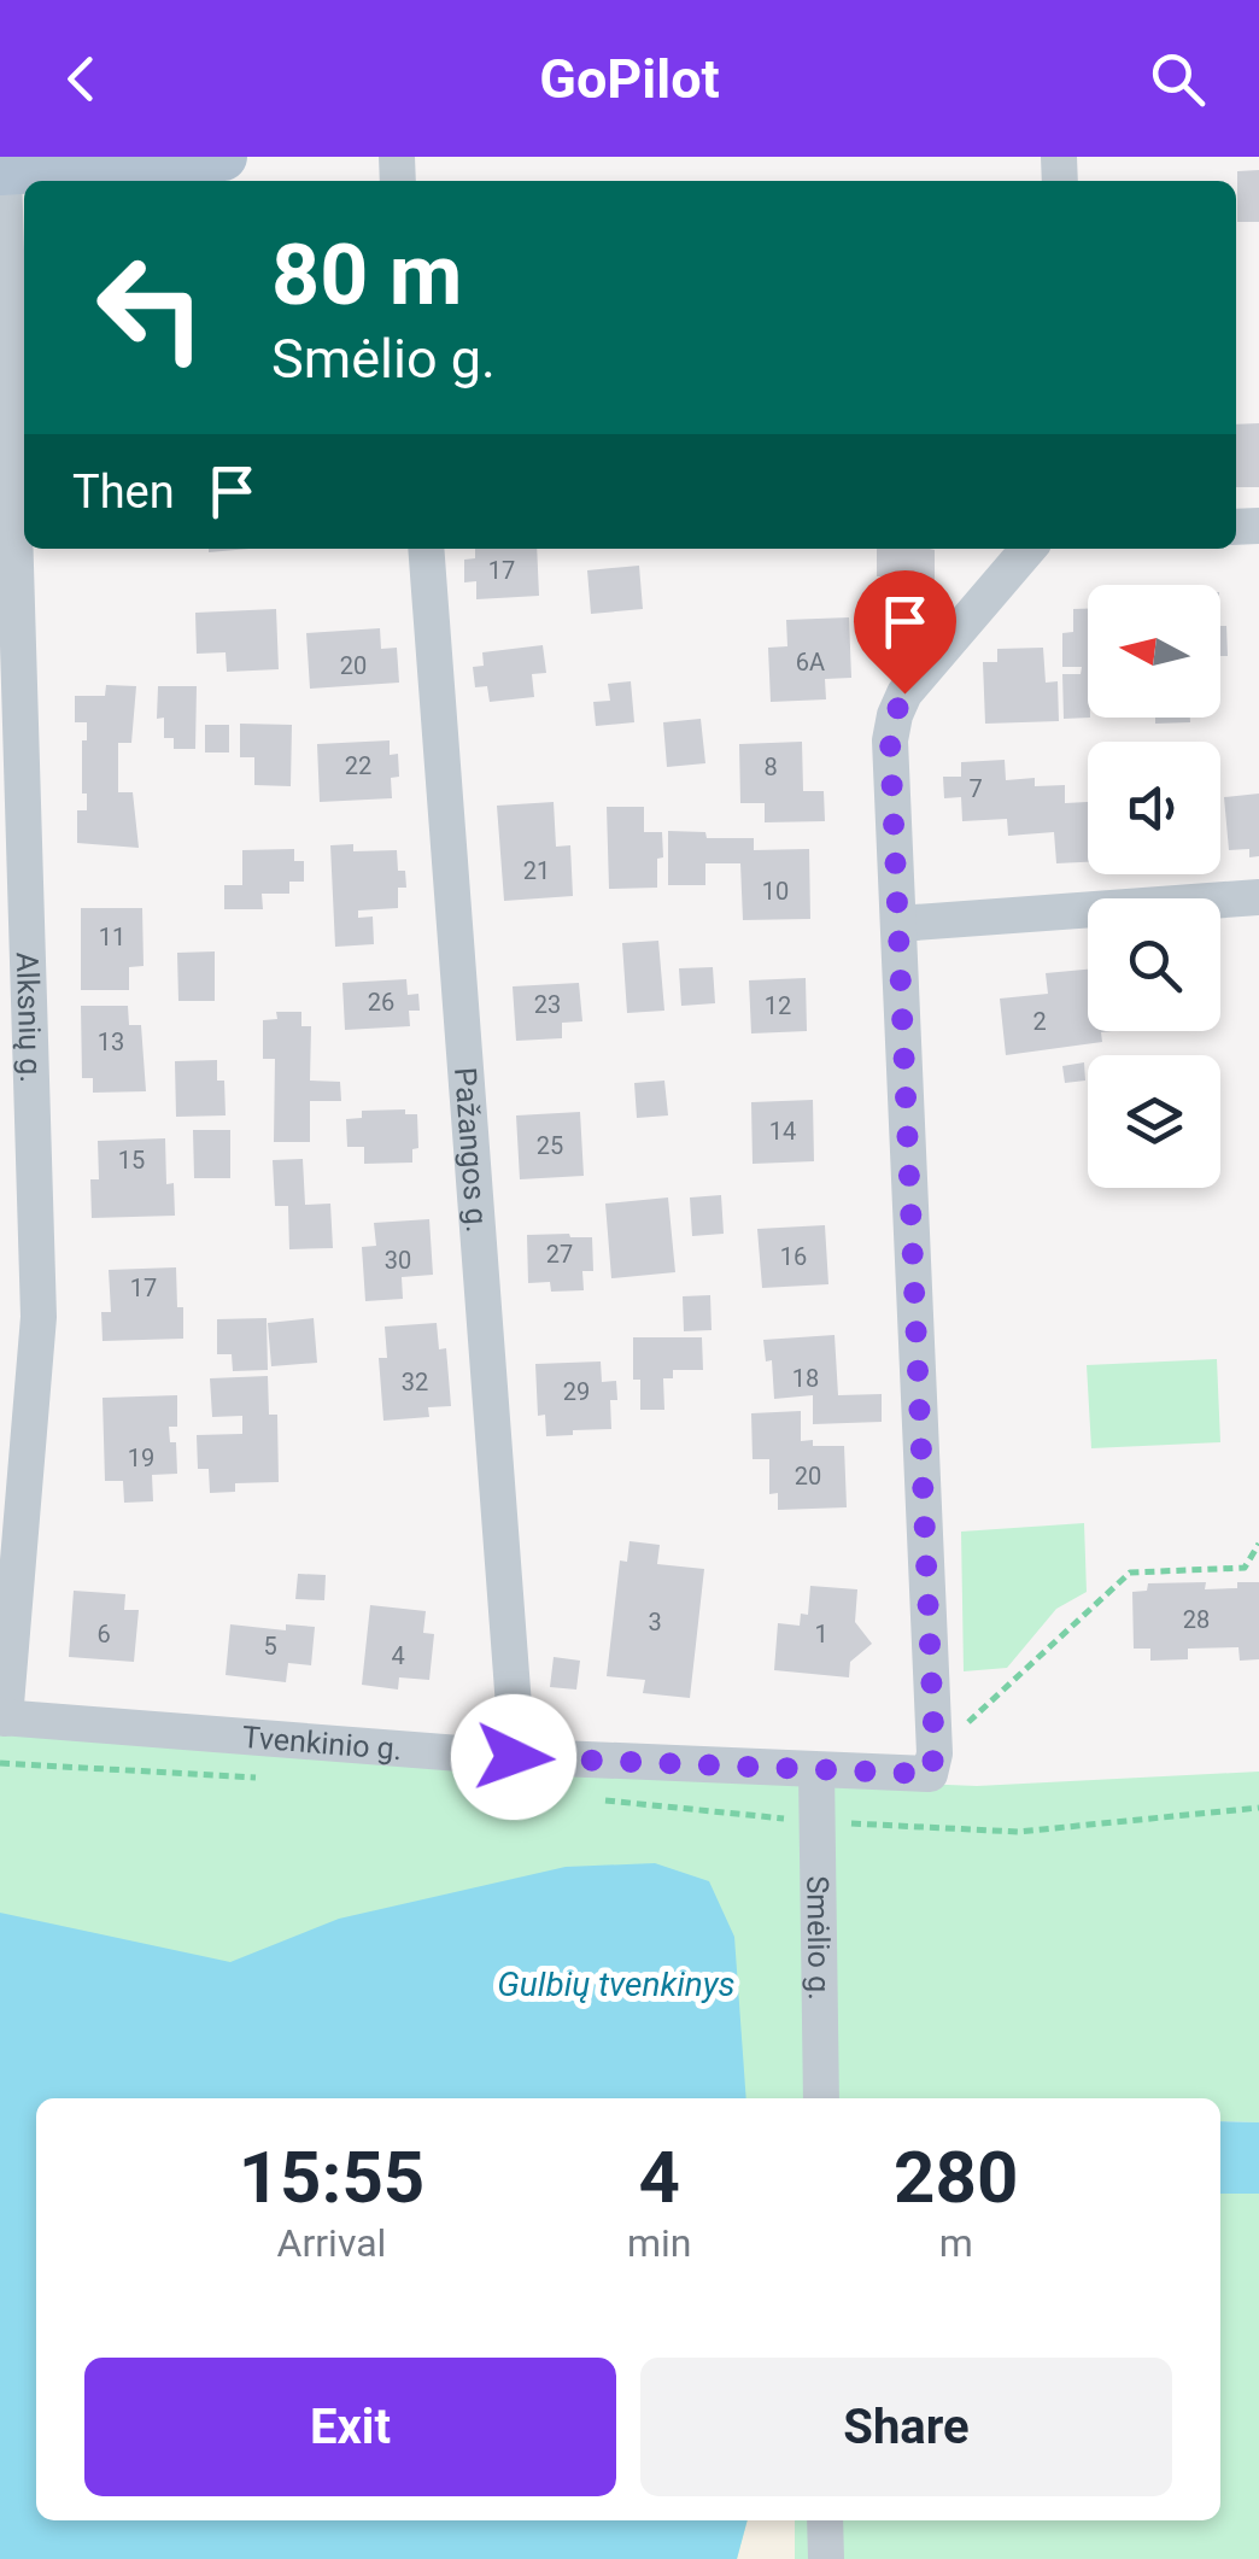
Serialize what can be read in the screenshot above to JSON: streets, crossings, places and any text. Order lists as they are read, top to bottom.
{
  "streets": {
    "street": [
      "Alksnių g.",
      "Pažangos g.",
      "Tvenkinio g.",
      "Smėlio g."
    ]
  },
  "crossings": [
    ["Alksnių g.", "Tvenkinio g."],
    ["Pažangos g.", "Tvenkinio g."],
    ["Tvenkinio g.", "Smėlio g."]
  ],
  "water": ["Gulbių tvenkinys"],
  "house_numbers": [
    "17",
    "6A",
    "20",
    "22",
    "8",
    "7",
    "21",
    "10",
    "11",
    "26",
    "23",
    "12",
    "2",
    "13",
    "14",
    "25",
    "15",
    "27",
    "16",
    "30",
    "17",
    "18",
    "32",
    "29",
    "19",
    "20",
    "28",
    "3",
    "6",
    "1",
    "5",
    "4"
  ],
  "north": "left",
  "page": {
    "header": "GoPilot",
    "turn": ["80 m", "Smėlio g."],
    "then": "Then",
    "eta": [
      "15:55",
      "Arrival",
      "4",
      "min",
      "280",
      "m"
    ],
    "buttons": ["Exit", "Share"]
  }
}
